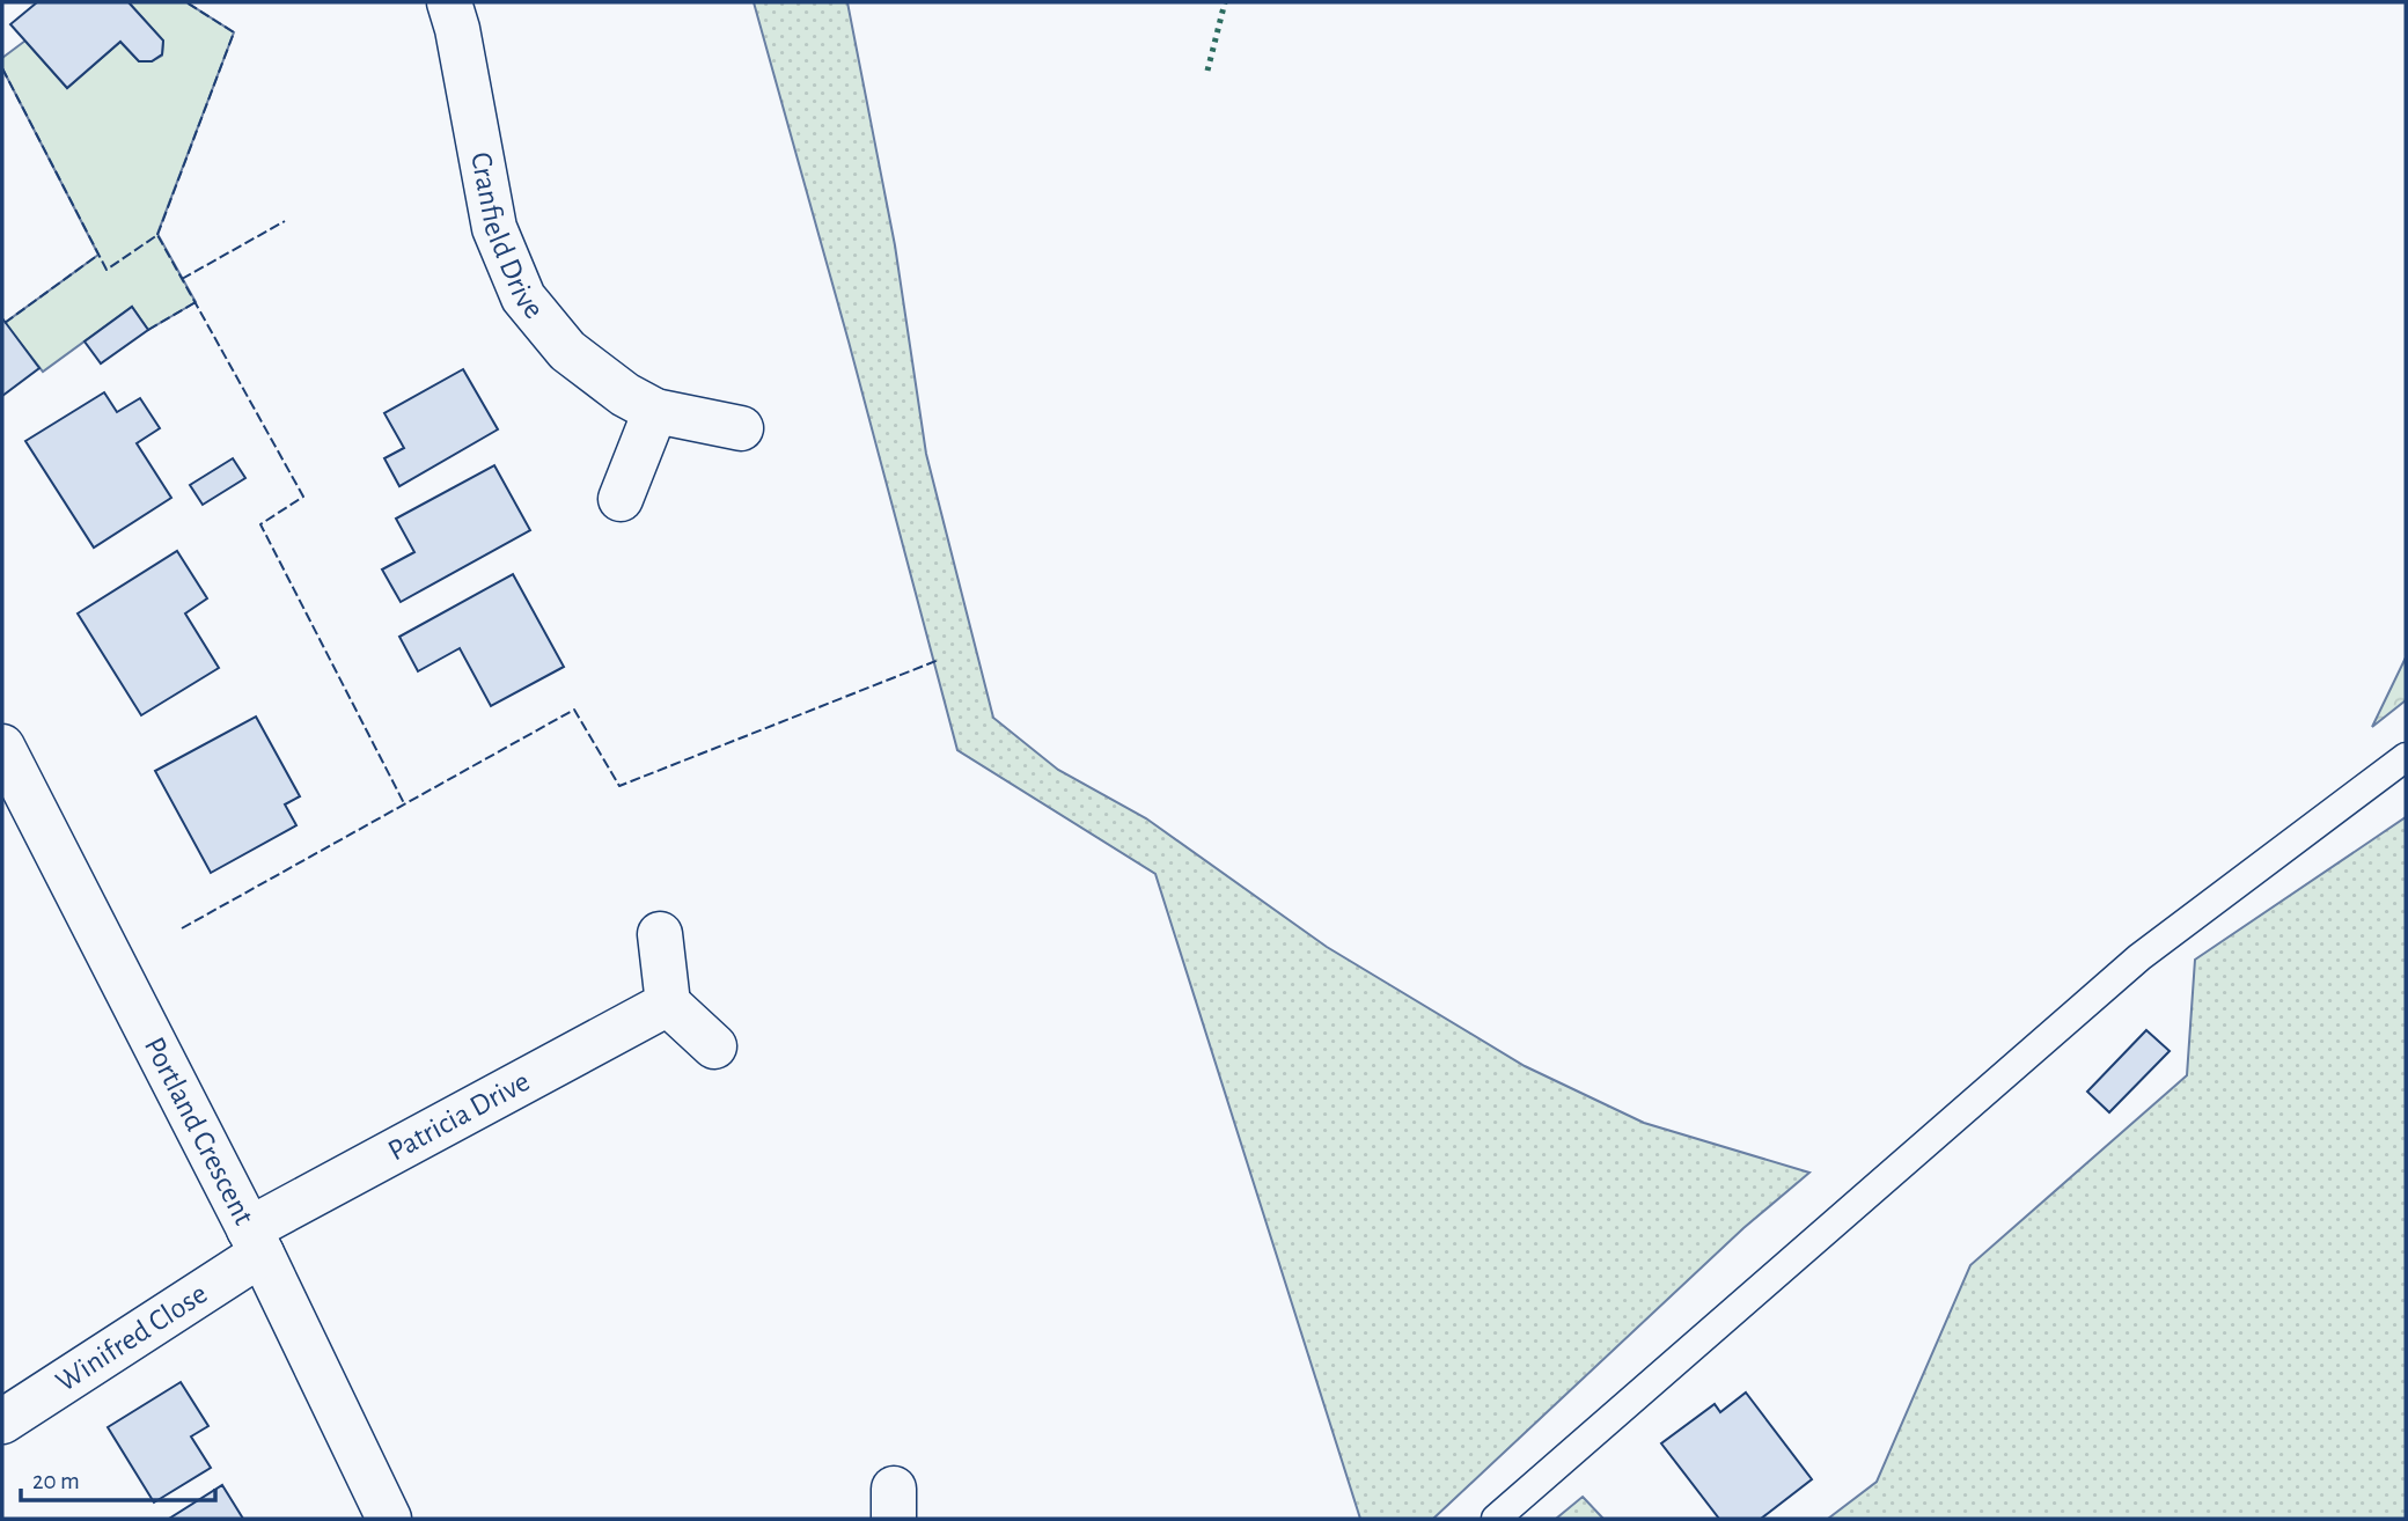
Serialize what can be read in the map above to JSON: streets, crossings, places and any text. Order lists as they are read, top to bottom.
{
  "streets": {
    "street": [
      "Cranfield Drive",
      "Patricia Drive",
      "Portland Crescent",
      "Winifred Close"
    ]
  },
  "crossings": [
    ["Patricia Drive", "Portland Crescent"],
    ["Patricia Drive", "Winifred Close"],
    ["Portland Crescent", "Winifred Close"]
  ],
  "scale_bar": "20 m"
}
